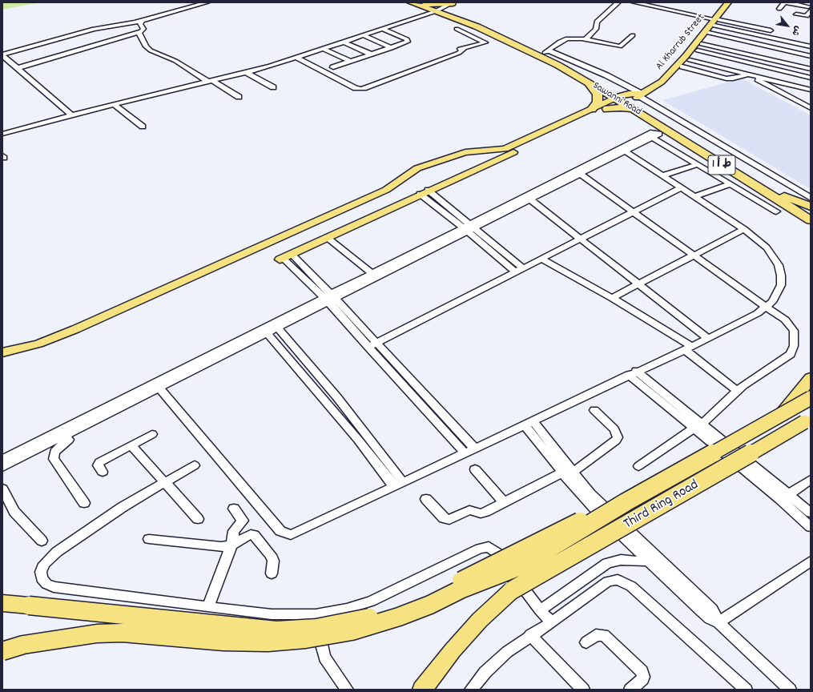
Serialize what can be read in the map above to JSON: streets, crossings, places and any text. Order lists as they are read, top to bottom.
{
  "streets": {
    "highway": ["Sawanni Road", "ط أ 1", "Third Ring Road"],
    "main road": ["Al Kharrub Street"]
  },
  "crossings": [
    ["Al Kharrub Street", "Sawanni Road"]
  ],
  "north": "bottom right"
}
